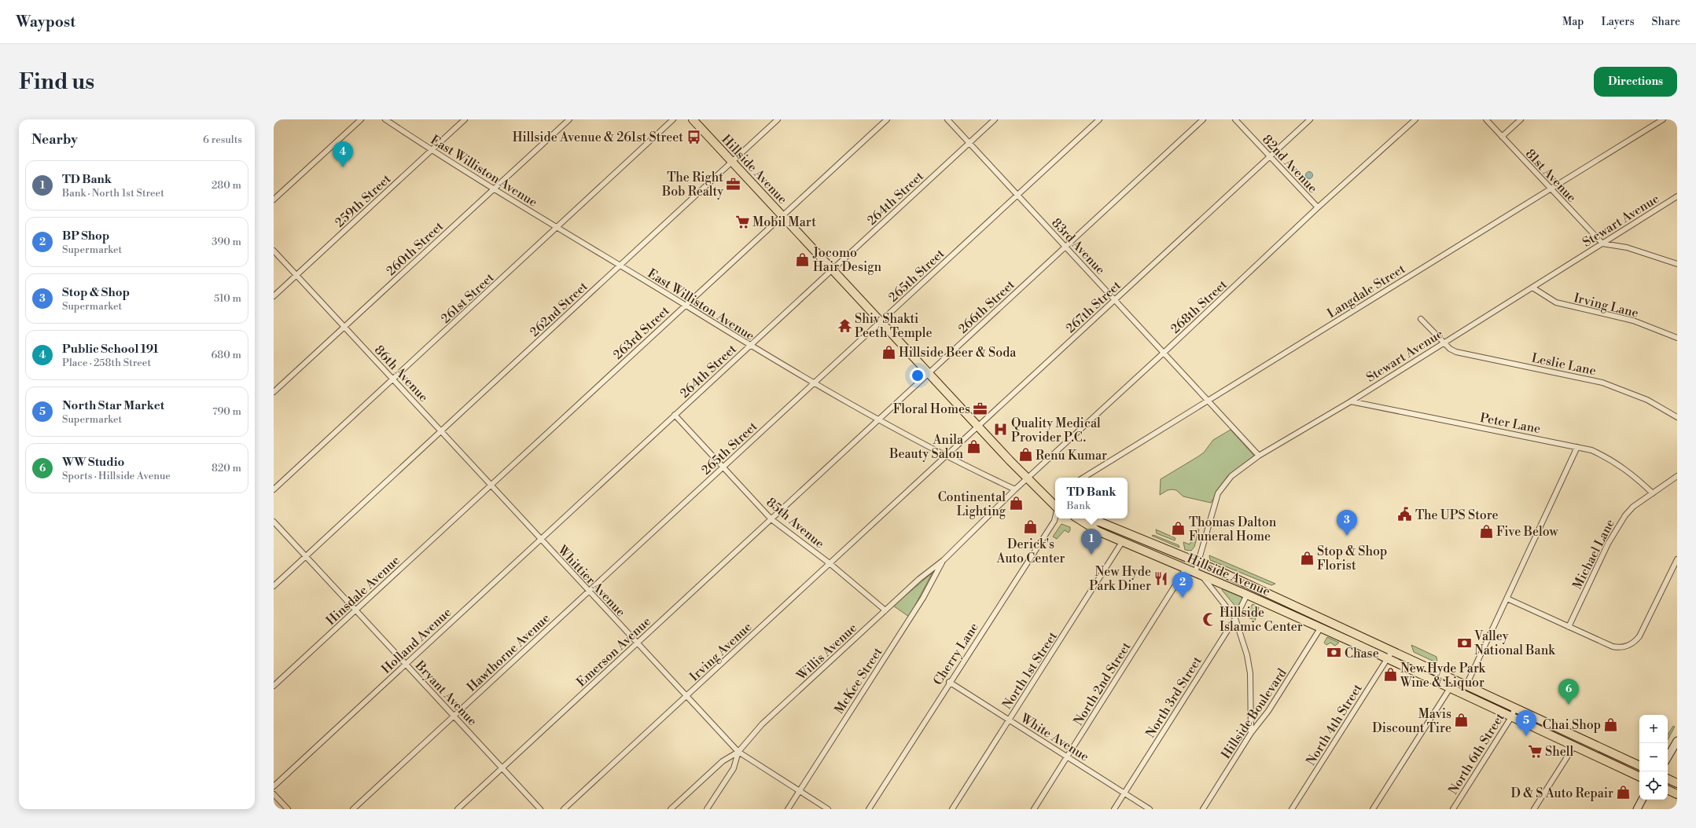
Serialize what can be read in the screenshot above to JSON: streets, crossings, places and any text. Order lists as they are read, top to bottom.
{
  "streets": {
    "main road": ["Hillside Avenue"],
    "street": [
      "82nd Avenue",
      "East Williston Avenue",
      "81st Avenue",
      "264th Street",
      "259th Street",
      "Stewart Avenue",
      "83rd Avenue",
      "260th Street",
      "265th Street",
      "Langdale Street",
      "261st Street",
      "Irving Lane",
      "266th Street",
      "267th Street",
      "268th Street",
      "262nd Street",
      "263rd Street",
      "Leslie Lane",
      "86th Avenue",
      "Peter Lane",
      "85th Avenue",
      "Michael Lane",
      "Whittier Avenue",
      "Hinsdale Avenue",
      "Holland Avenue",
      "Emerson Avenue",
      "Irving Avenue",
      "Willis Avenue",
      "Hawthorne Avenue",
      "Cherry Lane",
      "North 1st Street",
      "McKee Street",
      "North 2nd Street",
      "Bryant Avenue",
      "North 3rd Street",
      "Hillside Boulevard",
      "North 4th Street",
      "White Avenue",
      "North 6th Street"
    ]
  },
  "crossings": [
    ["82nd Avenue", "267th Street"],
    ["82nd Avenue", "268th Street"],
    ["Hillside Avenue", "264th Street"],
    ["Hillside Avenue", "Stewart Avenue"],
    ["Hillside Avenue", "265th Street"],
    ["Hillside Avenue", "266th Street"],
    ["Hillside Avenue", "267th Street"],
    ["Hillside Avenue", "268th Street"],
    ["Hillside Avenue", "262nd Street"],
    ["Hillside Avenue", "263rd Street"],
    ["Hillside Avenue", "North 1st Street"],
    ["Hillside Avenue", "North 2nd Street"],
    ["Hillside Avenue", "North 3rd Street"],
    ["Hillside Avenue", "Hillside Boulevard"],
    ["Hillside Avenue", "North 4th Street"],
    ["Hillside Avenue", "North 6th Street"],
    ["East Williston Avenue", "264th Street"],
    ["East Williston Avenue", "259th Street"],
    ["East Williston Avenue", "260th Street"],
    ["East Williston Avenue", "265th Street"],
    ["East Williston Avenue", "261st Street"],
    ["East Williston Avenue", "266th Street"],
    ["East Williston Avenue", "267th Street"],
    ["East Williston Avenue", "268th Street"],
    ["East Williston Avenue", "262nd Street"],
    ["East Williston Avenue", "263rd Street"],
    ["81st Avenue", "Stewart Avenue"],
    ["81st Avenue", "Langdale Street"],
    ["264th Street", "83rd Avenue"],
    ["264th Street", "85th Avenue"],
    ["264th Street", "Holland Avenue"],
    ["259th Street", "86th Avenue"],
    ["Stewart Avenue", "83rd Avenue"],
    ["Stewart Avenue", "Irving Lane"],
    ["Stewart Avenue", "Leslie Lane"],
    ["Stewart Avenue", "Peter Lane"],
    ["83rd Avenue", "265th Street"],
    ["83rd Avenue", "Langdale Street"],
    ["83rd Avenue", "266th Street"],
    ["83rd Avenue", "267th Street"],
    ["83rd Avenue", "268th Street"],
    ["260th Street", "86th Avenue"],
    ["265th Street", "85th Avenue"],
    ["265th Street", "Hawthorne Avenue"],
    ["261st Street", "86th Avenue"],
    ["266th Street", "Emerson Avenue"],
    ["267th Street", "Irving Avenue"],
    ["268th Street", "Willis Avenue"],
    ["262nd Street", "86th Avenue"],
    ["262nd Street", "Bryant Avenue"],
    ["263rd Street", "86th Avenue"],
    ["263rd Street", "Hinsdale Avenue"],
    ["86th Avenue", "Whittier Avenue"],
    ["Peter Lane", "Michael Lane"],
    ["85th Avenue", "Emerson Avenue"],
    ["85th Avenue", "Irving Avenue"],
    ["85th Avenue", "Willis Avenue"],
    ["Whittier Avenue", "Holland Avenue"],
    ["Whittier Avenue", "Emerson Avenue"],
    ["Whittier Avenue", "Irving Avenue"],
    ["Whittier Avenue", "Willis Avenue"],
    ["Whittier Avenue", "Hawthorne Avenue"],
    ["Whittier Avenue", "McKee Street"],
    ["Hinsdale Avenue", "Bryant Avenue"],
    ["Holland Avenue", "Bryant Avenue"],
    ["Emerson Avenue", "Bryant Avenue"],
    ["Willis Avenue", "McKee Street"],
    ["Hawthorne Avenue", "Bryant Avenue"],
    ["Cherry Lane", "White Avenue"],
    ["North 1st Street", "White Avenue"],
    ["North 2nd Street", "White Avenue"],
    ["North 3rd Street", "White Avenue"]
  ],
  "places": {
    "bus stop": ["Hillside Avenue & 261st Street"],
    "office": ["The Right Bob Realty", "Floral Homes"],
    "supermarket": ["Mobil Mart", "Shell"],
    "shop": [
      "Jocomo Hair Design",
      "Hillside Beer & Soda",
      "Anila Beauty Salon",
      "Renu Kumar",
      "Continental Lighting",
      "Derick's Auto Center",
      "Thomas Dalton Funeral Home",
      "Five Below",
      "Stop & Shop Florist",
      "New Hyde Park Wine & Liquor",
      "Mavis Discount Tire",
      "Chai Shop",
      "D & S Auto Repair"
    ],
    "temple": ["Shiv Shakti Peeth Temple"],
    "hospital": ["Quality Medical Provider P.C."],
    "public building": ["The UPS Store"],
    "restaurant": ["New Hyde Park Diner"],
    "mosque": ["Hillside Islamic Center"],
    "bank": ["Valley National Bank", "Chase"]
  },
  "page": {
    "header": "Waypost",
    "nav": ["Map", "Layers", "Share"],
    "buttons": "Directions",
    "title": "Find us",
    "heading": ["Nearby", "6 results"],
    "pins": [
      "4",
      "3",
      "1",
      "2",
      "6",
      "5"
    ],
    "list": [
      {
        "mark": "1",
        "name": "TD Bank",
        "note": "Bank · North 1st Street",
        "value": "280 m"
      },
      {
        "mark": "2",
        "name": "BP Shop",
        "note": "Supermarket",
        "value": "390 m"
      },
      {
        "mark": "3",
        "name": "Stop & Shop",
        "note": "Supermarket",
        "value": "510 m"
      },
      {
        "mark": "4",
        "name": "Public School 191",
        "note": "Place · 258th Street",
        "value": "680 m"
      },
      {
        "mark": "5",
        "name": "North Star Market",
        "note": "Supermarket",
        "value": "790 m"
      },
      {
        "mark": "6",
        "name": "WW Studio",
        "note": "Sports · Hillside Avenue",
        "value": "820 m"
      }
    ],
    "popup": ["TD Bank", "Bank"],
    "map_buttons": ["+", "−"]
  }
}
